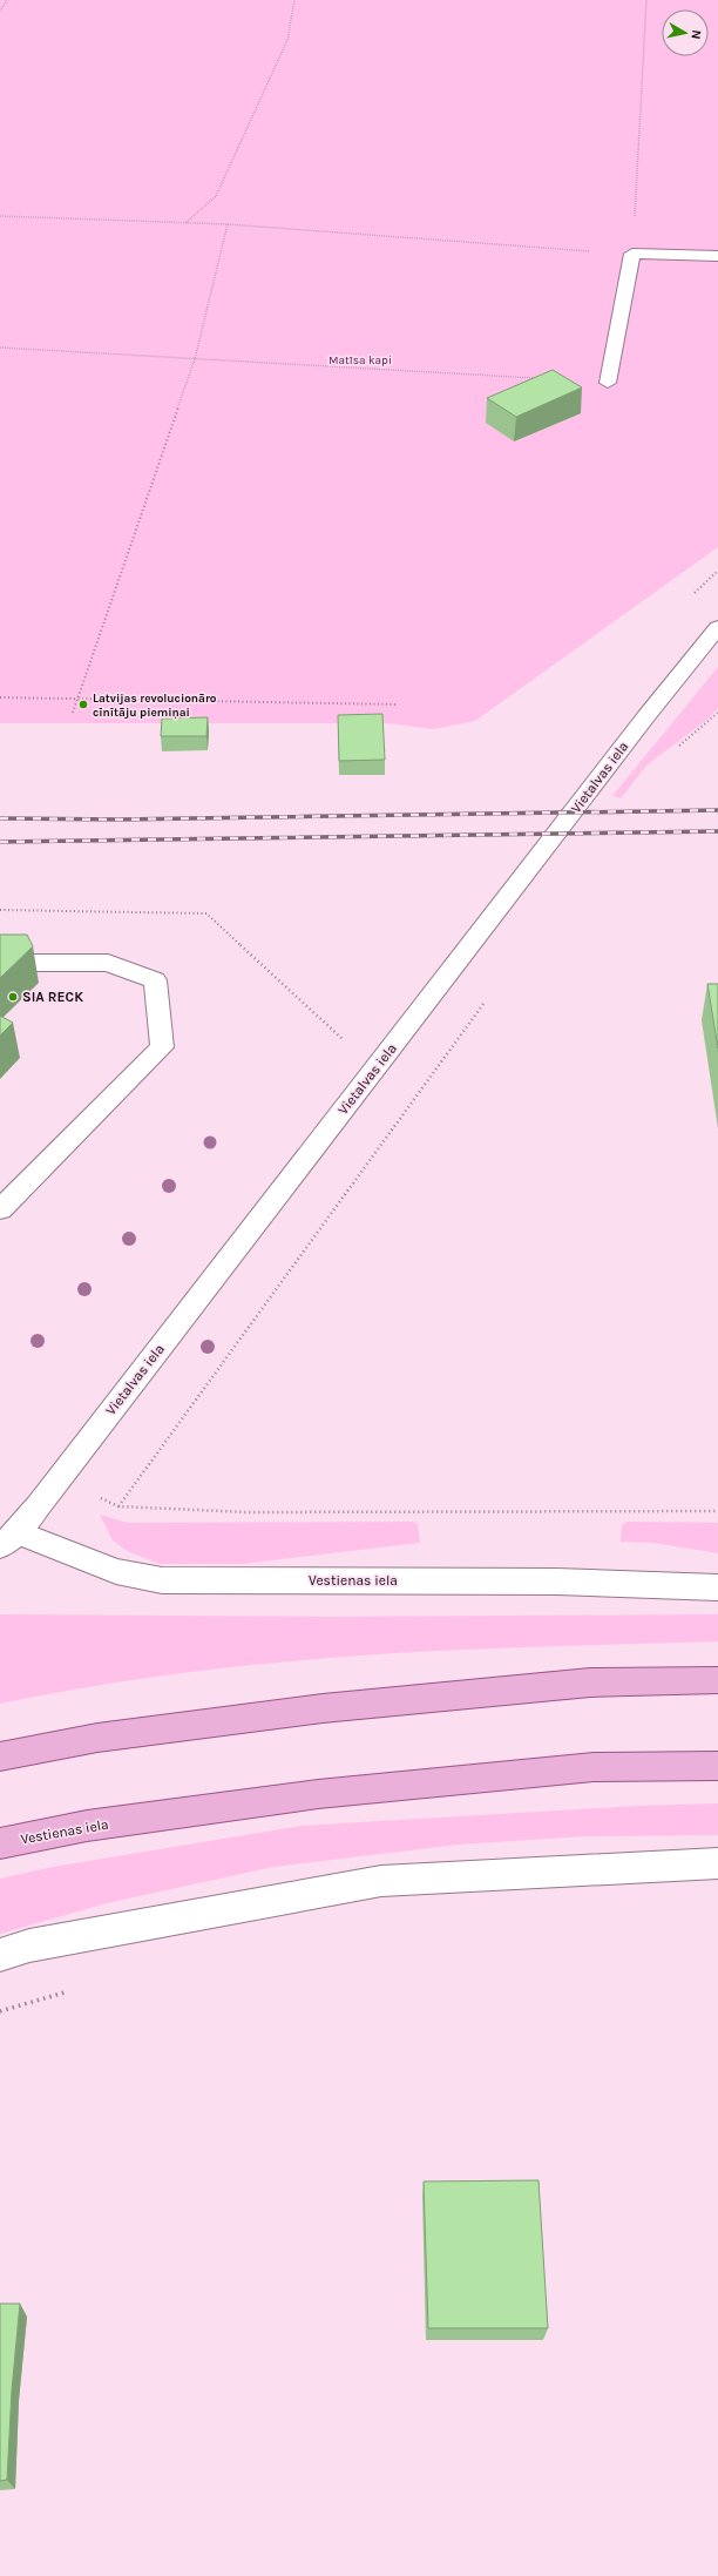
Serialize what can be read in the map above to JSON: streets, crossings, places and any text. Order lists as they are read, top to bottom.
{
  "streets": {
    "main road": ["Vestienas iela"],
    "street": ["Vietalvas iela"]
  },
  "crossings": [
    ["Vietalvas iela", "Vestienas iela"]
  ],
  "parks": ["Matīsa kapi"],
  "places": ["Latvijas revolucionāro cīnītāju piemiņai", "SIA RECK"],
  "north": "right"
}
